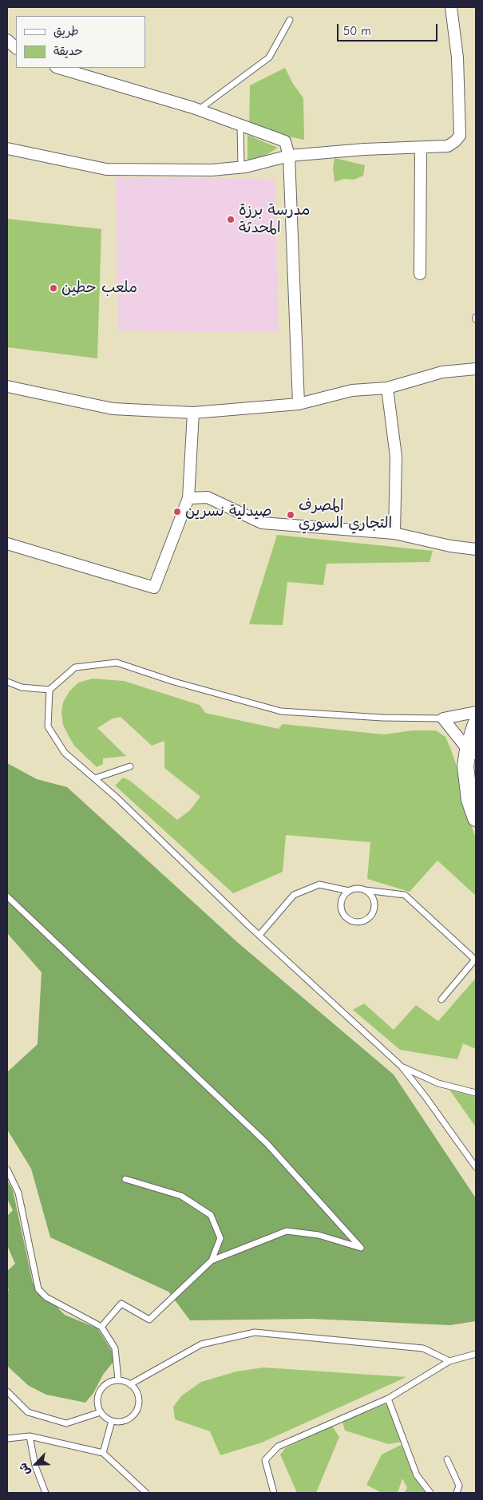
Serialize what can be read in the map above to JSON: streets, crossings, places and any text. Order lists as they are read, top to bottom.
{
  "places": [
    "مدرسة برزة المحدثة",
    "ملعب حطين",
    "صيدلية نسرين",
    "المصرف التجاري السوري"
  ],
  "legend": ["طريق", "حديقة"],
  "scale_bar": "50 m",
  "north": "bottom left"
}
